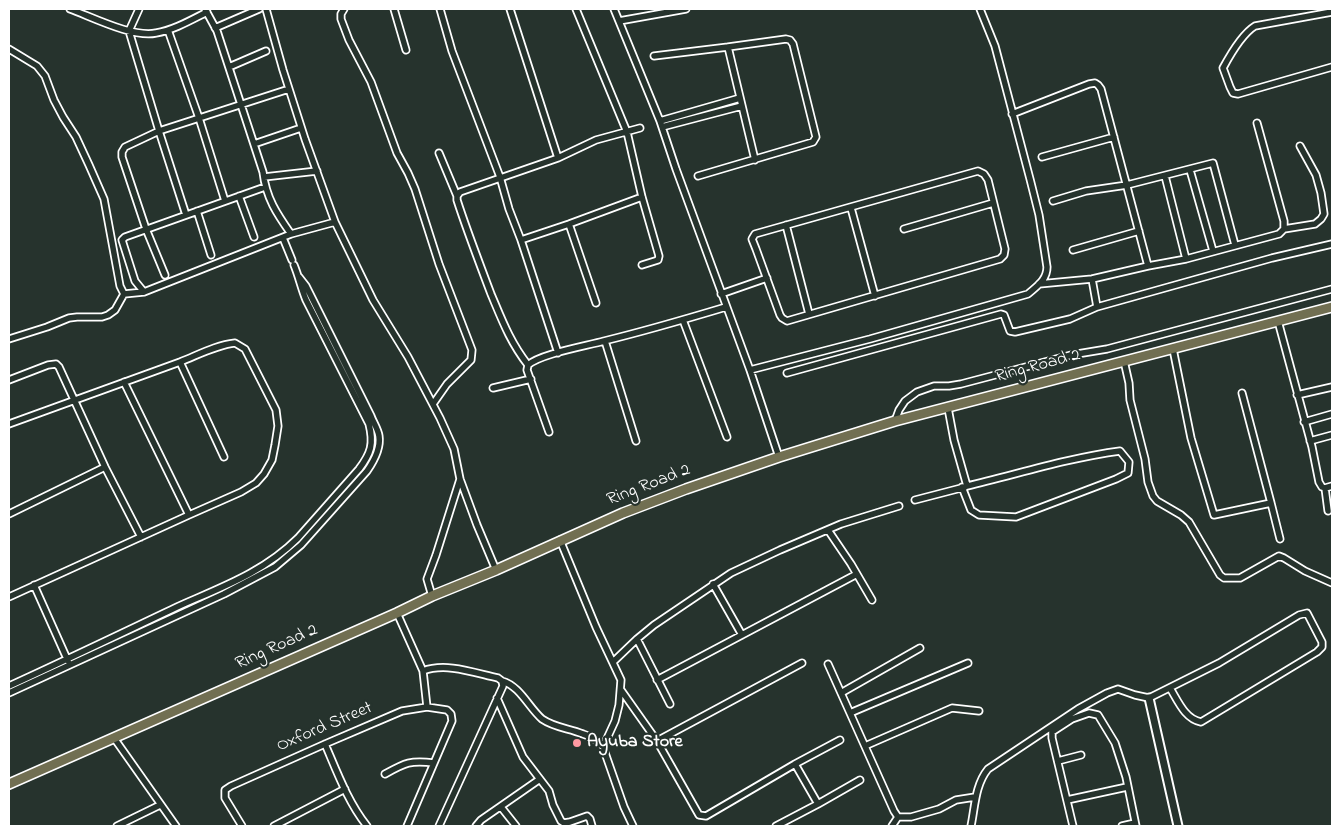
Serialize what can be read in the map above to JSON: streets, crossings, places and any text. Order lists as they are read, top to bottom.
{
  "streets": {
    "main road": ["Ring Road 2"],
    "street": ["Oxford Street"]
  },
  "places": ["Ayuba Store"]
}
